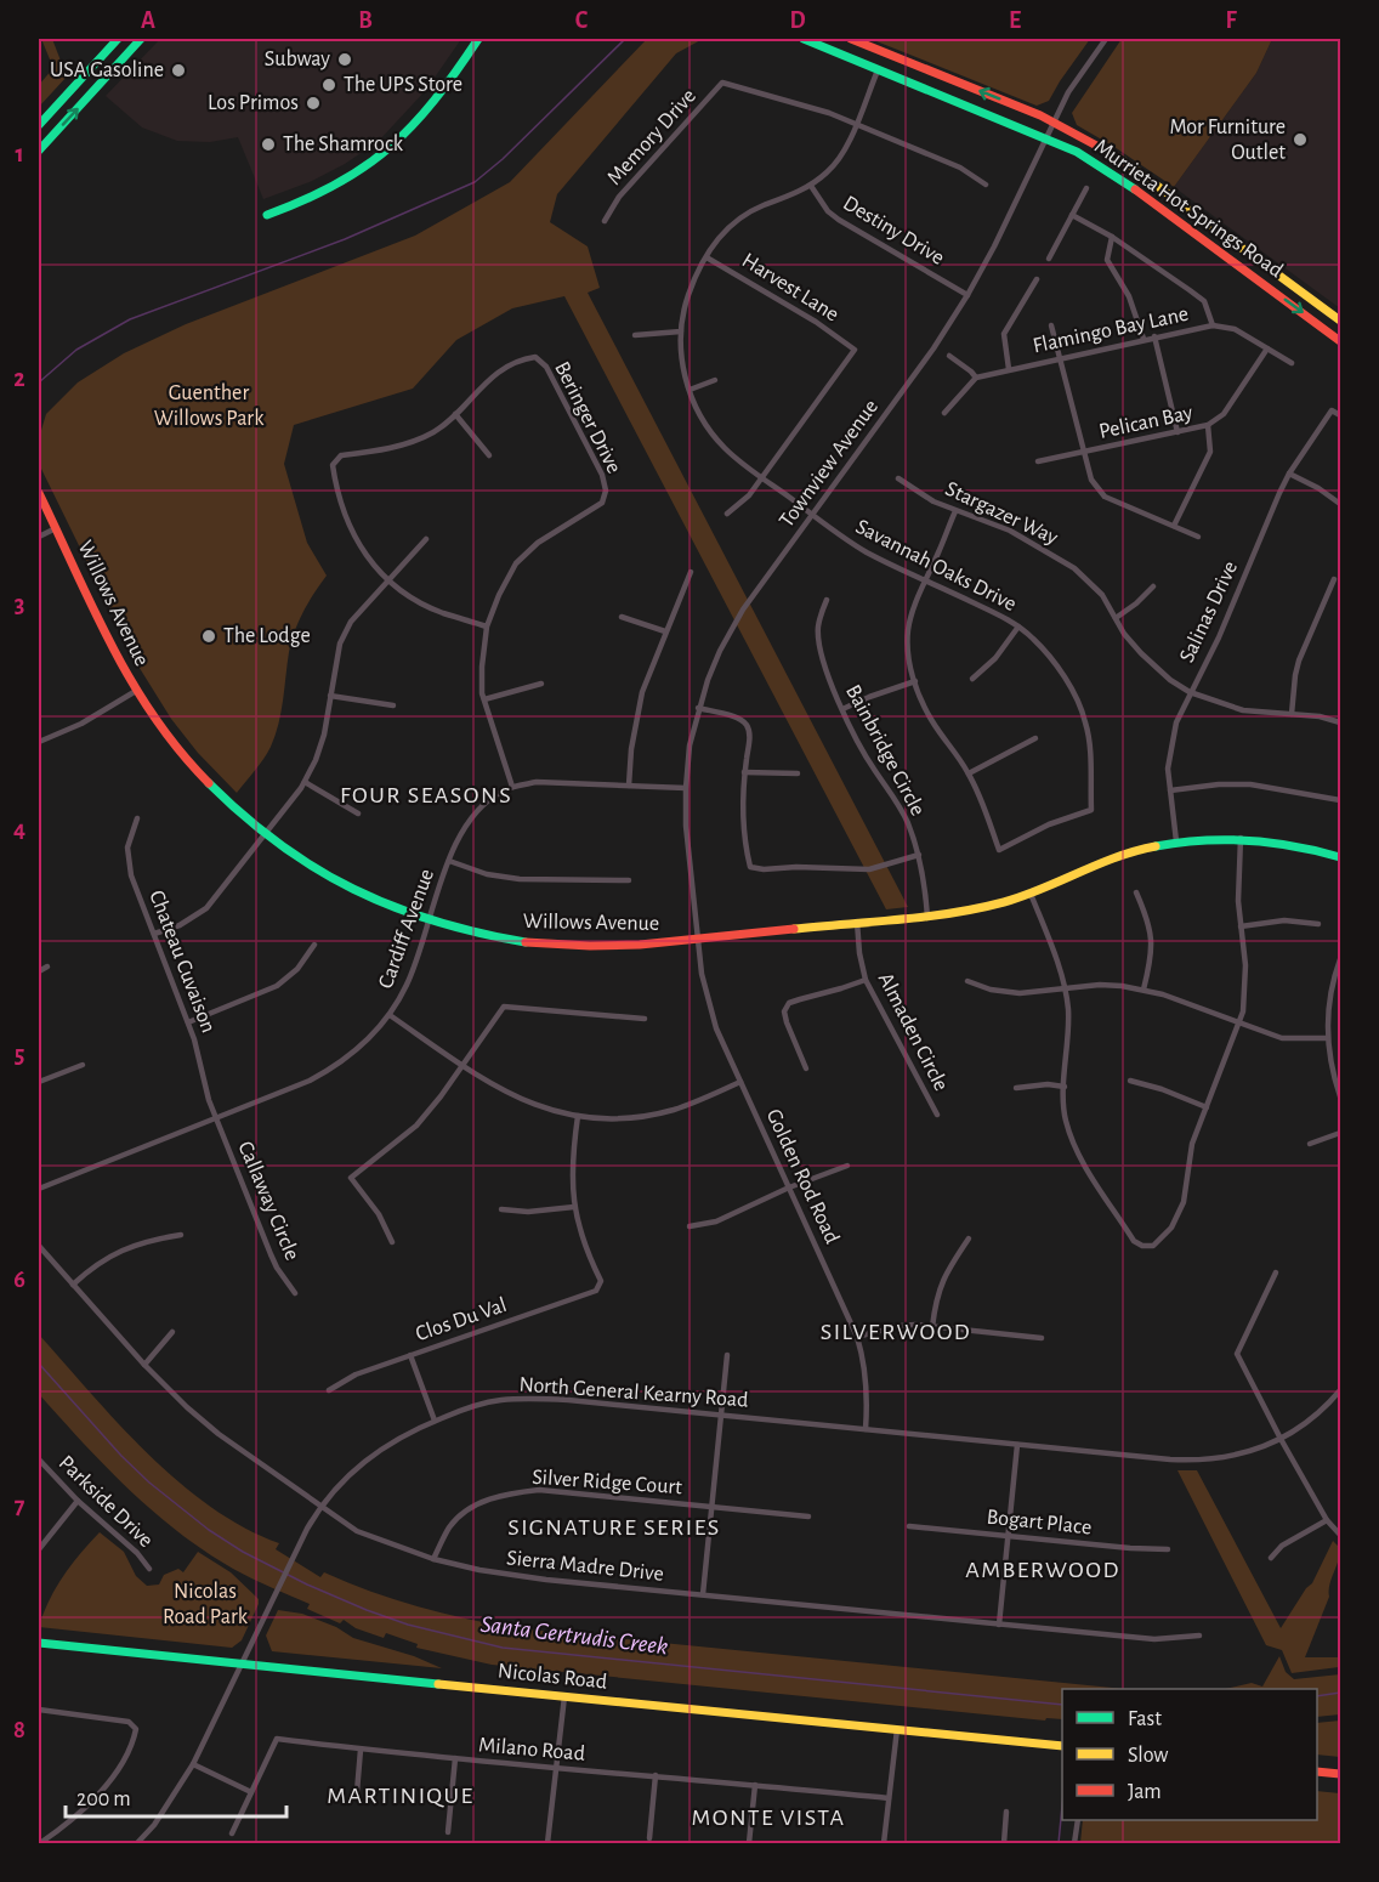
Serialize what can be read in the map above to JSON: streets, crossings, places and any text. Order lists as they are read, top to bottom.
{
  "streets": {
    "main road": ["Murrieta Hot Springs Road", "Willows Avenue", "Nicolas Road"],
    "street": [
      "Memory Drive",
      "Destiny Drive",
      "Harvest Lane",
      "Flamingo Bay Lane",
      "Beringer Drive",
      "Pelican Bay",
      "Townview Avenue",
      "Stargazer Way",
      "Savannah Oaks Drive",
      "Salinas Drive",
      "Bainbridge Circle",
      "Cardiff Avenue",
      "Chateau Cuvaison",
      "Almaden Circle",
      "Golden Rod Road",
      "Callaway Circle",
      "Clos Du Val",
      "North General Kearny Road",
      "Silver Ridge Court",
      "Parkside Drive",
      "Bogart Place",
      "Sierra Madre Drive",
      "Milano Road"
    ]
  },
  "crossings": [
    ["Memory Drive", "Savannah Oaks Drive"],
    ["Murrieta Hot Springs Road", "Townview Avenue"],
    ["Murrieta Hot Springs Road", "Savannah Oaks Drive"],
    ["Destiny Drive", "Townview Avenue"],
    ["Destiny Drive", "Savannah Oaks Drive"],
    ["Harvest Lane", "Savannah Oaks Drive"],
    ["Flamingo Bay Lane", "Pelican Bay"],
    ["Beringer Drive", "Cardiff Avenue"],
    ["Townview Avenue", "Savannah Oaks Drive"],
    ["Townview Avenue", "Willows Avenue"],
    ["Townview Avenue", "Cardiff Avenue"],
    ["Townview Avenue", "Golden Rod Road"],
    ["Stargazer Way", "Salinas Drive"],
    ["Willows Avenue", "Salinas Drive"],
    ["Willows Avenue", "Bainbridge Circle"],
    ["Willows Avenue", "Cardiff Avenue"],
    ["Willows Avenue", "Almaden Circle"],
    ["Willows Avenue", "Golden Rod Road"],
    ["Cardiff Avenue", "Chateau Cuvaison"],
    ["Cardiff Avenue", "Callaway Circle"],
    ["Chateau Cuvaison", "Callaway Circle"],
    ["Golden Rod Road", "North General Kearny Road"],
    ["North General Kearny Road", "Sierra Madre Drive"],
    ["North General Kearny Road", "Nicolas Road"],
    ["Silver Ridge Court", "Sierra Madre Drive"]
  ],
  "districts": [
    "FOUR SEASONS",
    "SILVERWOOD",
    "SIGNATURE SERIES",
    "AMBERWOOD",
    "MARTINIQUE",
    "MONTE VISTA"
  ],
  "water": ["Santa Gertrudis Creek"],
  "parks": ["Guenther Willows Park", "Nicolas Road Park"],
  "places": [
    "Subway",
    "USA Gasoline",
    "The UPS Store",
    "Los Primos",
    "Mor Furniture Outlet",
    "The Shamrock",
    "The Lodge"
  ],
  "legend": ["Fast", "Slow", "Jam"],
  "scale_bar": "200 m",
  "grid": {
    "columns": [
      "A",
      "B",
      "C",
      "D",
      "E",
      "F"
    ],
    "rows": [
      "1",
      "2",
      "3",
      "4",
      "5",
      "6",
      "7",
      "8"
    ]
  }
}
